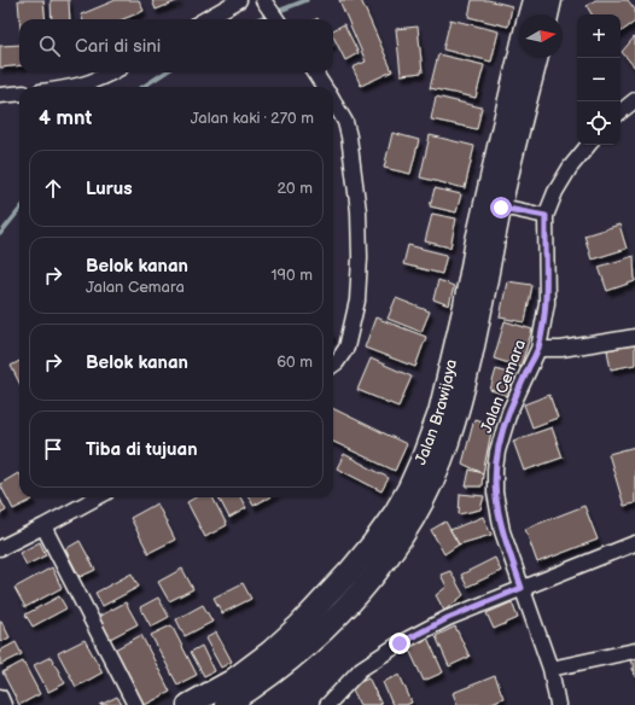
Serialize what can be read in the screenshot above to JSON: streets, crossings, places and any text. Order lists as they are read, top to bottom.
{
  "streets": {
    "highway": ["Jalan Brawijaya"],
    "street": ["Jalan Cemara"]
  },
  "north": "right",
  "page": {
    "map_buttons": ["+", "−"],
    "search": "Cari di sini",
    "heading": ["4 mnt", "Jalan kaki · 270 m"],
    "list": [
      ["Lurus", "20 m"],
      ["Belok kanan", "Jalan Cemara", "190 m"],
      ["Belok kanan", "60 m"],
      "Tiba di tujuan"
    ]
  }
}
